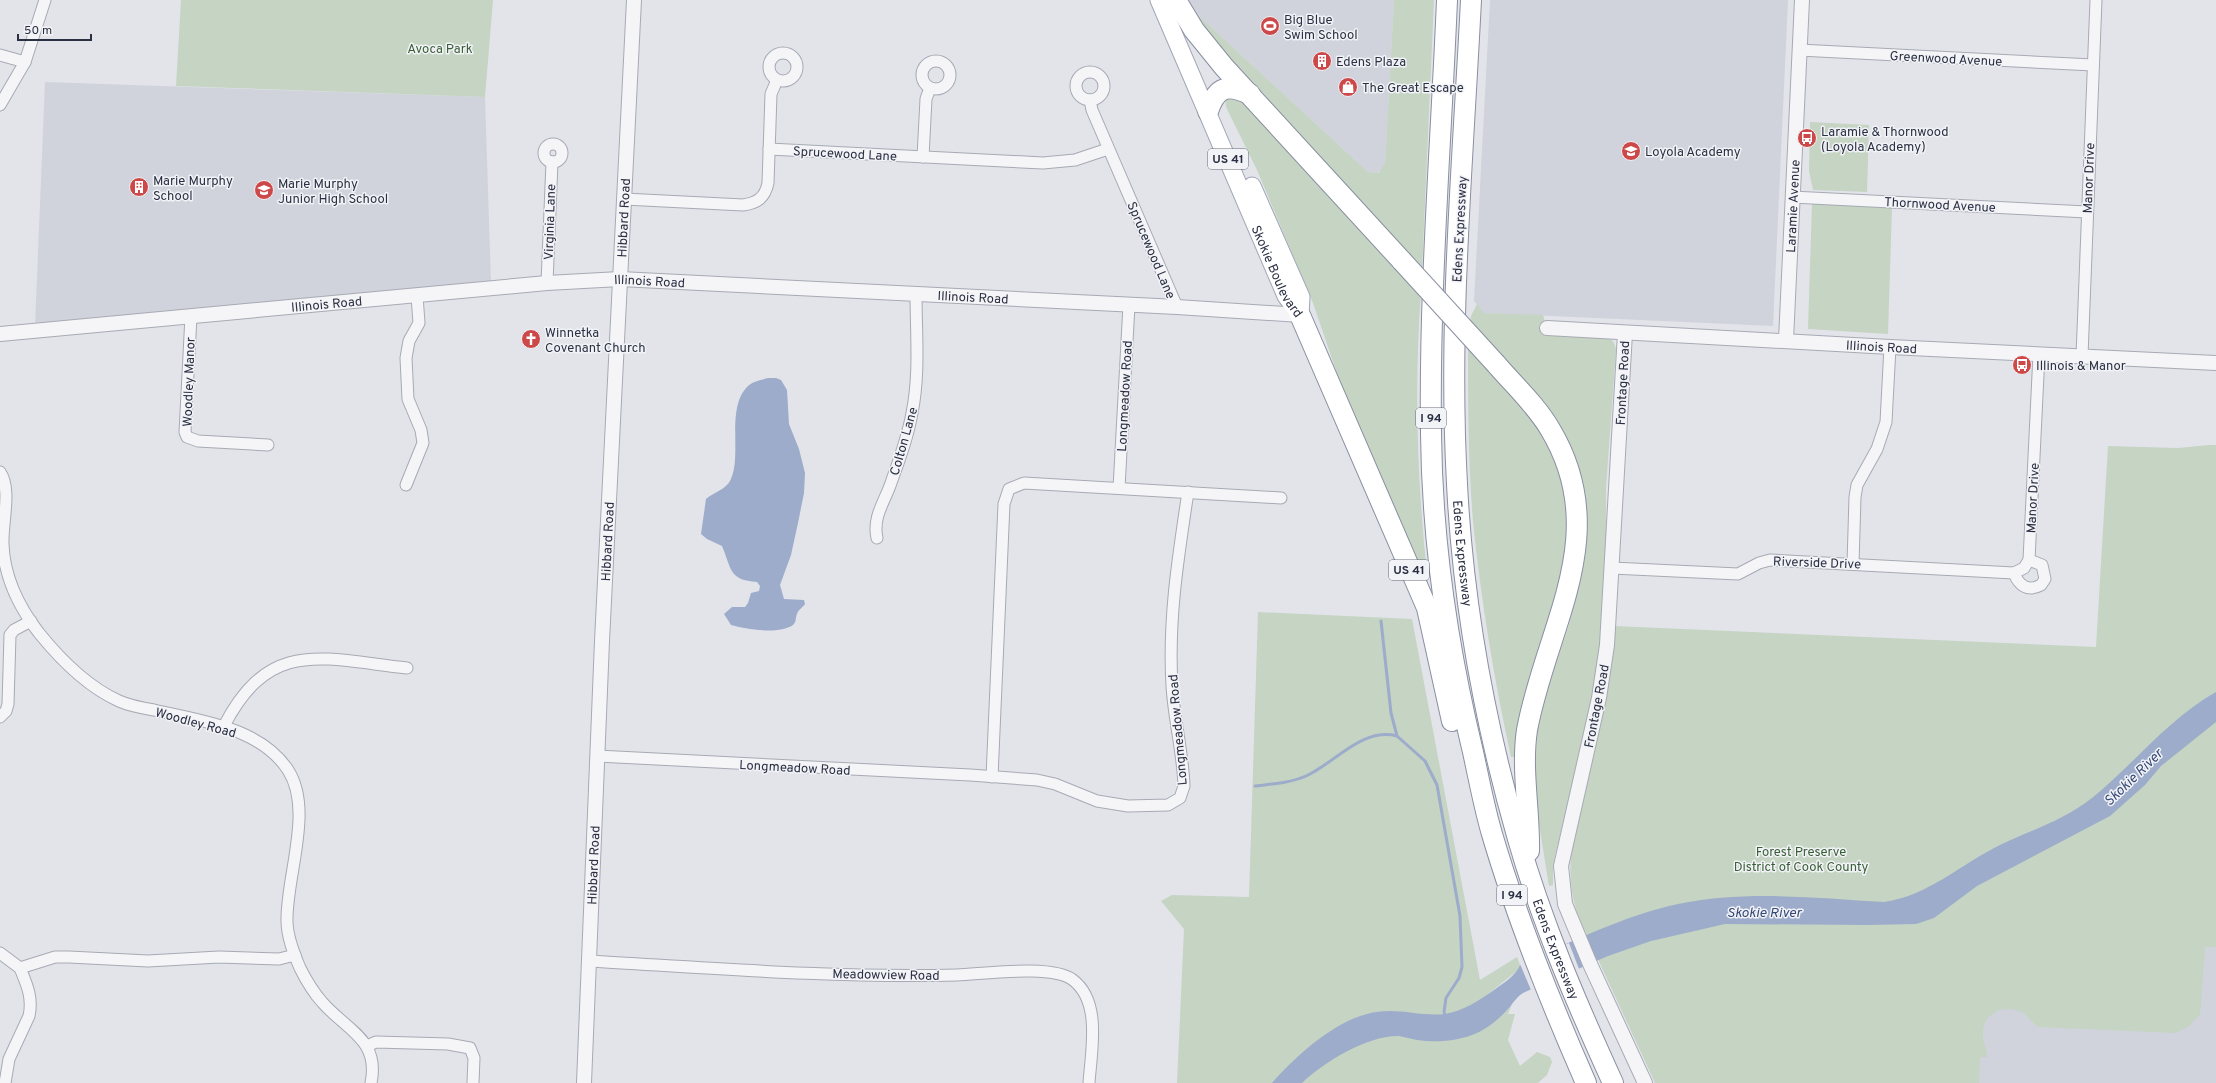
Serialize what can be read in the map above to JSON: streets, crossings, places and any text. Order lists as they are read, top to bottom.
{
  "streets": {
    "highway": ["US 41", "Edens Expressway", "I 94"],
    "main road": ["Skokie Boulevard"],
    "street": [
      "Greenwood Avenue",
      "Sprucewood Lane",
      "Manor Drive",
      "Thornwood Avenue",
      "Laramie Avenue",
      "Hibbard Road",
      "Virginia Lane",
      "Illinois Road",
      "Woodley Manor",
      "Frontage Road",
      "Longmeadow Road",
      "Colton Lane",
      "Riverside Drive",
      "Woodley Road",
      "Meadowview Road"
    ]
  },
  "crossings": [
    ["Greenwood Avenue", "Manor Drive"],
    ["Greenwood Avenue", "Laramie Avenue"],
    ["Sprucewood Lane", "Illinois Road"],
    ["US 41", "Edens Expressway"],
    ["US 41", "Skokie Boulevard"],
    ["US 41", "Illinois Road"],
    ["Manor Drive", "Thornwood Avenue"],
    ["Manor Drive", "Illinois Road"],
    ["Manor Drive", "Riverside Drive"],
    ["Thornwood Avenue", "Laramie Avenue"],
    ["Laramie Avenue", "Illinois Road"],
    ["Hibbard Road", "Illinois Road"],
    ["Hibbard Road", "Longmeadow Road"],
    ["Hibbard Road", "Meadowview Road"],
    ["Virginia Lane", "Illinois Road"],
    ["Skokie Boulevard", "Illinois Road"],
    ["Illinois Road", "Woodley Manor"],
    ["Illinois Road", "Frontage Road"],
    ["Illinois Road", "Longmeadow Road"],
    ["Illinois Road", "Colton Lane"],
    ["Frontage Road", "Riverside Drive"]
  ],
  "water": ["Skokie River"],
  "parks": ["Avoca Park", "Forest Preserve District of Cook County"],
  "places": {
    "sports": ["Big Blue Swim School"],
    "building": ["Edens Plaza", "Marie Murphy School"],
    "shop": ["The Great Escape"],
    "bus stop": ["Laramie & Thornwood (Loyola Academy)", "Illinois & Manor"],
    "school or university": ["Loyola Academy", "Marie Murphy Junior High School"],
    "church": ["Winnetka Covenant Church"]
  },
  "scale_bar": "50 m"
}
